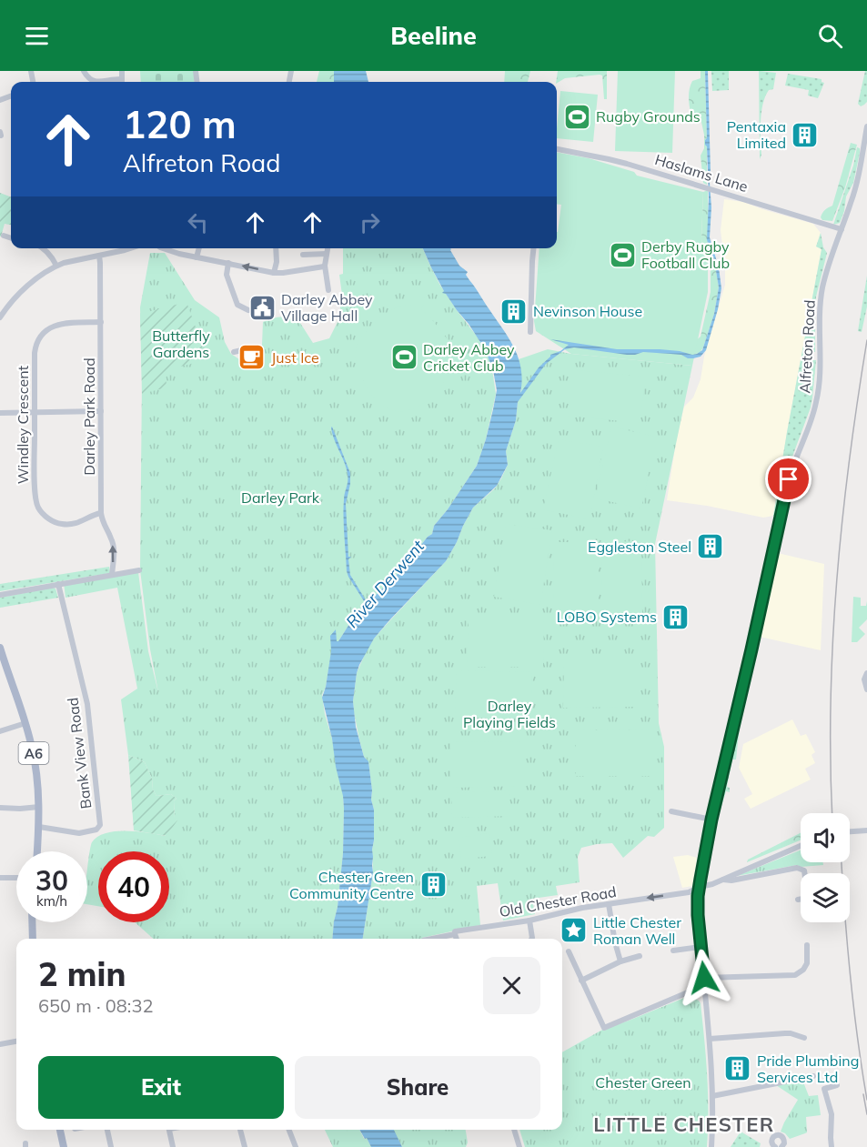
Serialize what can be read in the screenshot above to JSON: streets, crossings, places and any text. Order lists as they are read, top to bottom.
{
  "streets": {
    "main road": ["A6"],
    "street": [
      "Haslams Lane",
      "Alfreton Road",
      "Darley Park Road",
      "Windley Crescent",
      "Bank View Road",
      "Old Chester Road"
    ]
  },
  "crossings": [
    ["Haslams Lane", "Alfreton Road"],
    ["Alfreton Road", "Old Chester Road"],
    ["Darley Park Road", "Windley Crescent"],
    ["A6", "Bank View Road"]
  ],
  "districts": ["LITTLE CHESTER"],
  "water": ["River Derwent"],
  "parks": [
    "Butterfly Gardens",
    "Darley Park",
    "Darley Playing Fields",
    "Chester Green"
  ],
  "places": {
    "sports": ["Rugby Grounds", "Derby Rugby Football Club", "Darley Abbey Cricket Club"],
    "building": [
      "Pentaxia Limited",
      "Nevinson House",
      "Eggleston Steel",
      "LOBO Systems",
      "Chester Green Community Centre",
      "Pride Plumbing Services Ltd"
    ],
    "public building": ["Darley Abbey Village Hall"],
    "cafe": ["Just Ice"],
    "place": ["Little Chester Roman Well"]
  },
  "page": {
    "header": "Beeline",
    "turn": ["120 m", "Alfreton Road"],
    "speed": "30 km/h",
    "limit": "40",
    "heading": ["2 min", "650 m · 08:32"],
    "buttons": ["Exit", "Share"]
  }
}
